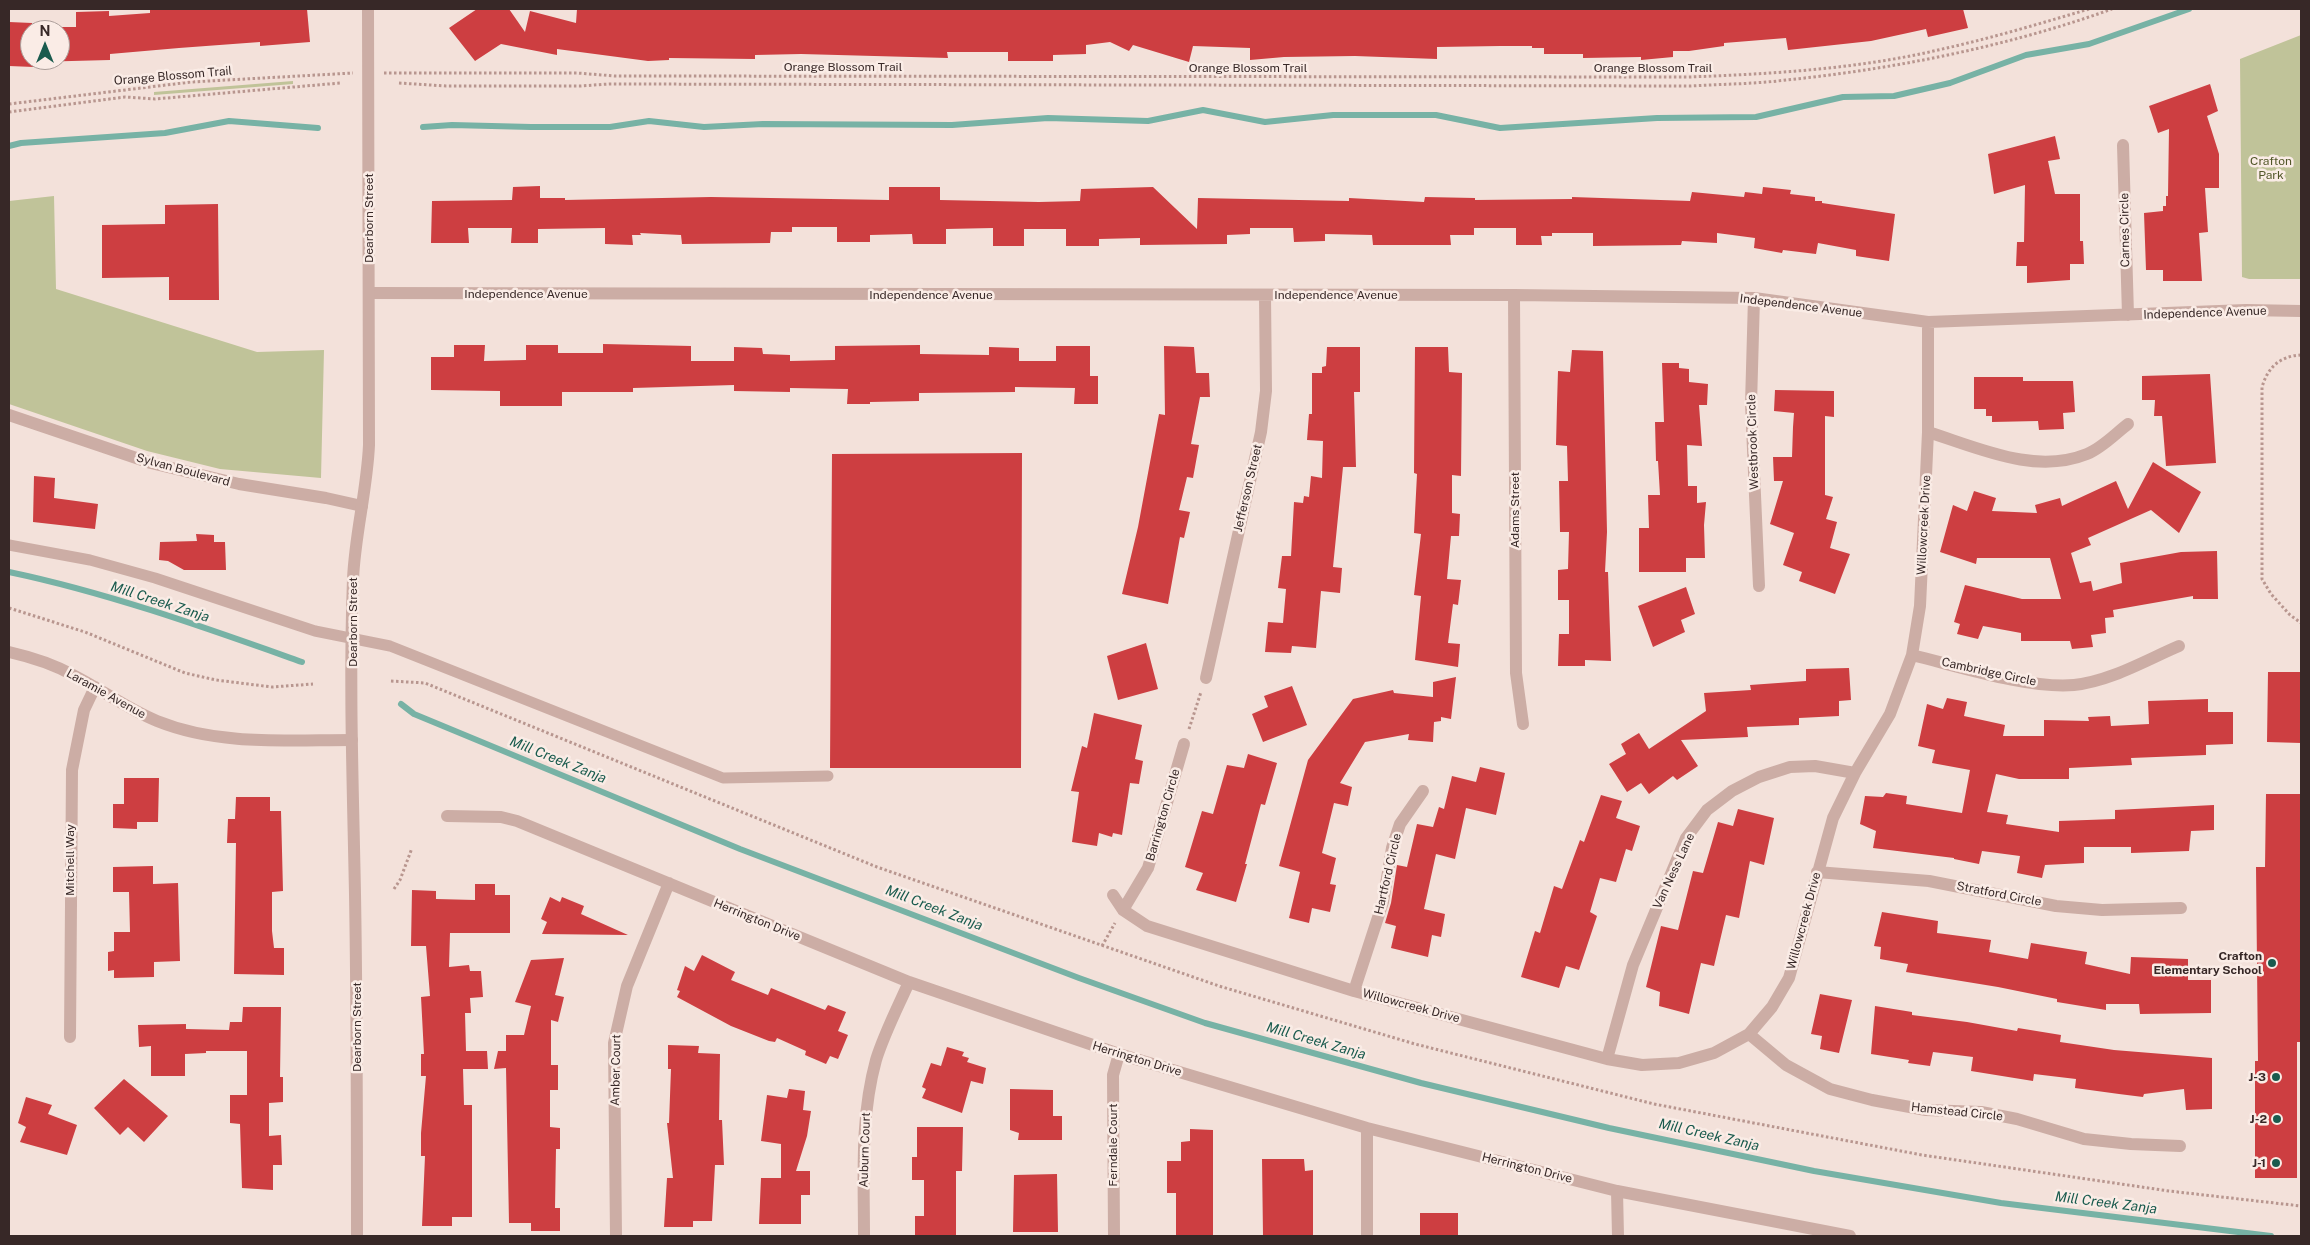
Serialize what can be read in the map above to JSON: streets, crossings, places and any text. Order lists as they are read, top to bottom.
{
  "streets": {
    "street": [
      "Dearborn Street",
      "Carnes Circle",
      "Independence Avenue",
      "Westbrook Circle",
      "Sylvan Boulevard",
      "Jefferson Street",
      "Adams Street",
      "Willowcreek Drive",
      "Cambridge Circle",
      "Laramie Avenue",
      "Barrington Circle",
      "Mitchell Way",
      "Van Ness Lane",
      "Hartford Circle",
      "Stratford Circle",
      "Herrington Drive",
      "Amber Court",
      "Hamstead Circle",
      "Ferndale Court",
      "Auburn Court"
    ],
    "path": ["Orange Blossom Trail"]
  },
  "crossings": [
    ["Dearborn Street", "Independence Avenue"],
    ["Dearborn Street", "Sylvan Boulevard"],
    ["Dearborn Street", "Laramie Avenue"],
    ["Carnes Circle", "Independence Avenue"],
    ["Independence Avenue", "Westbrook Circle"],
    ["Independence Avenue", "Jefferson Street"],
    ["Independence Avenue", "Adams Street"],
    ["Independence Avenue", "Willowcreek Drive"],
    ["Willowcreek Drive", "Cambridge Circle"],
    ["Willowcreek Drive", "Barrington Circle"],
    ["Willowcreek Drive", "Van Ness Lane"],
    ["Willowcreek Drive", "Hartford Circle"],
    ["Willowcreek Drive", "Stratford Circle"],
    ["Willowcreek Drive", "Hamstead Circle"],
    ["Laramie Avenue", "Mitchell Way"],
    ["Herrington Drive", "Amber Court"],
    ["Herrington Drive", "Ferndale Court"],
    ["Herrington Drive", "Auburn Court"]
  ],
  "water": ["Mill Creek Zanja"],
  "parks": ["Crafton Park"],
  "places": [
    "Crafton Elementary School",
    "J-3",
    "J-2",
    "J-1"
  ],
  "north": "top"
}
